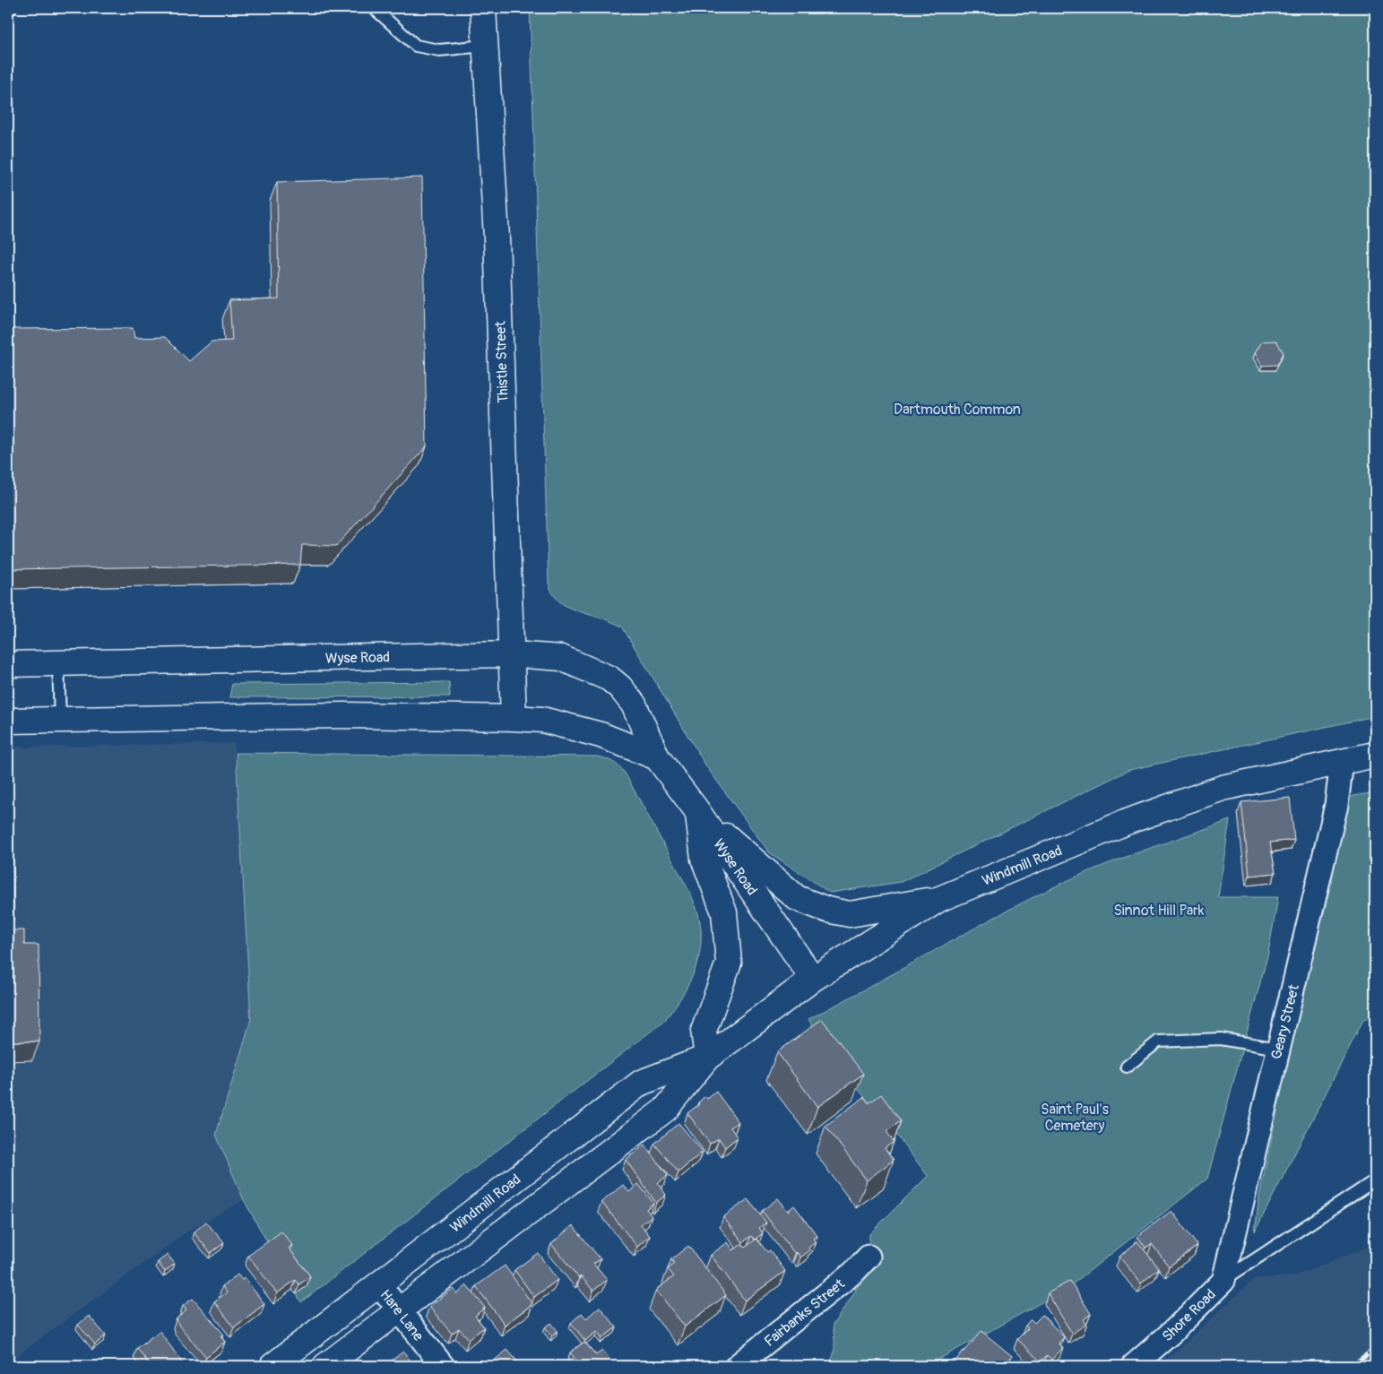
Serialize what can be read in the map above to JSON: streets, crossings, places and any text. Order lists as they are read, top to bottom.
{
  "streets": {
    "main road": ["Thistle Street", "Wyse Road", "Windmill Road"],
    "street": [
      "Geary Street",
      "Fairbanks Street",
      "Hare Lane",
      "Shore Road"
    ]
  },
  "crossings": [
    ["Thistle Street", "Wyse Road"],
    ["Wyse Road", "Windmill Road"],
    ["Windmill Road", "Geary Street"],
    ["Windmill Road", "Hare Lane"],
    ["Geary Street", "Shore Road"]
  ],
  "parks": ["Dartmouth Common", "Sinnot Hill Park", "Saint Paul's Cemetery"]
}
